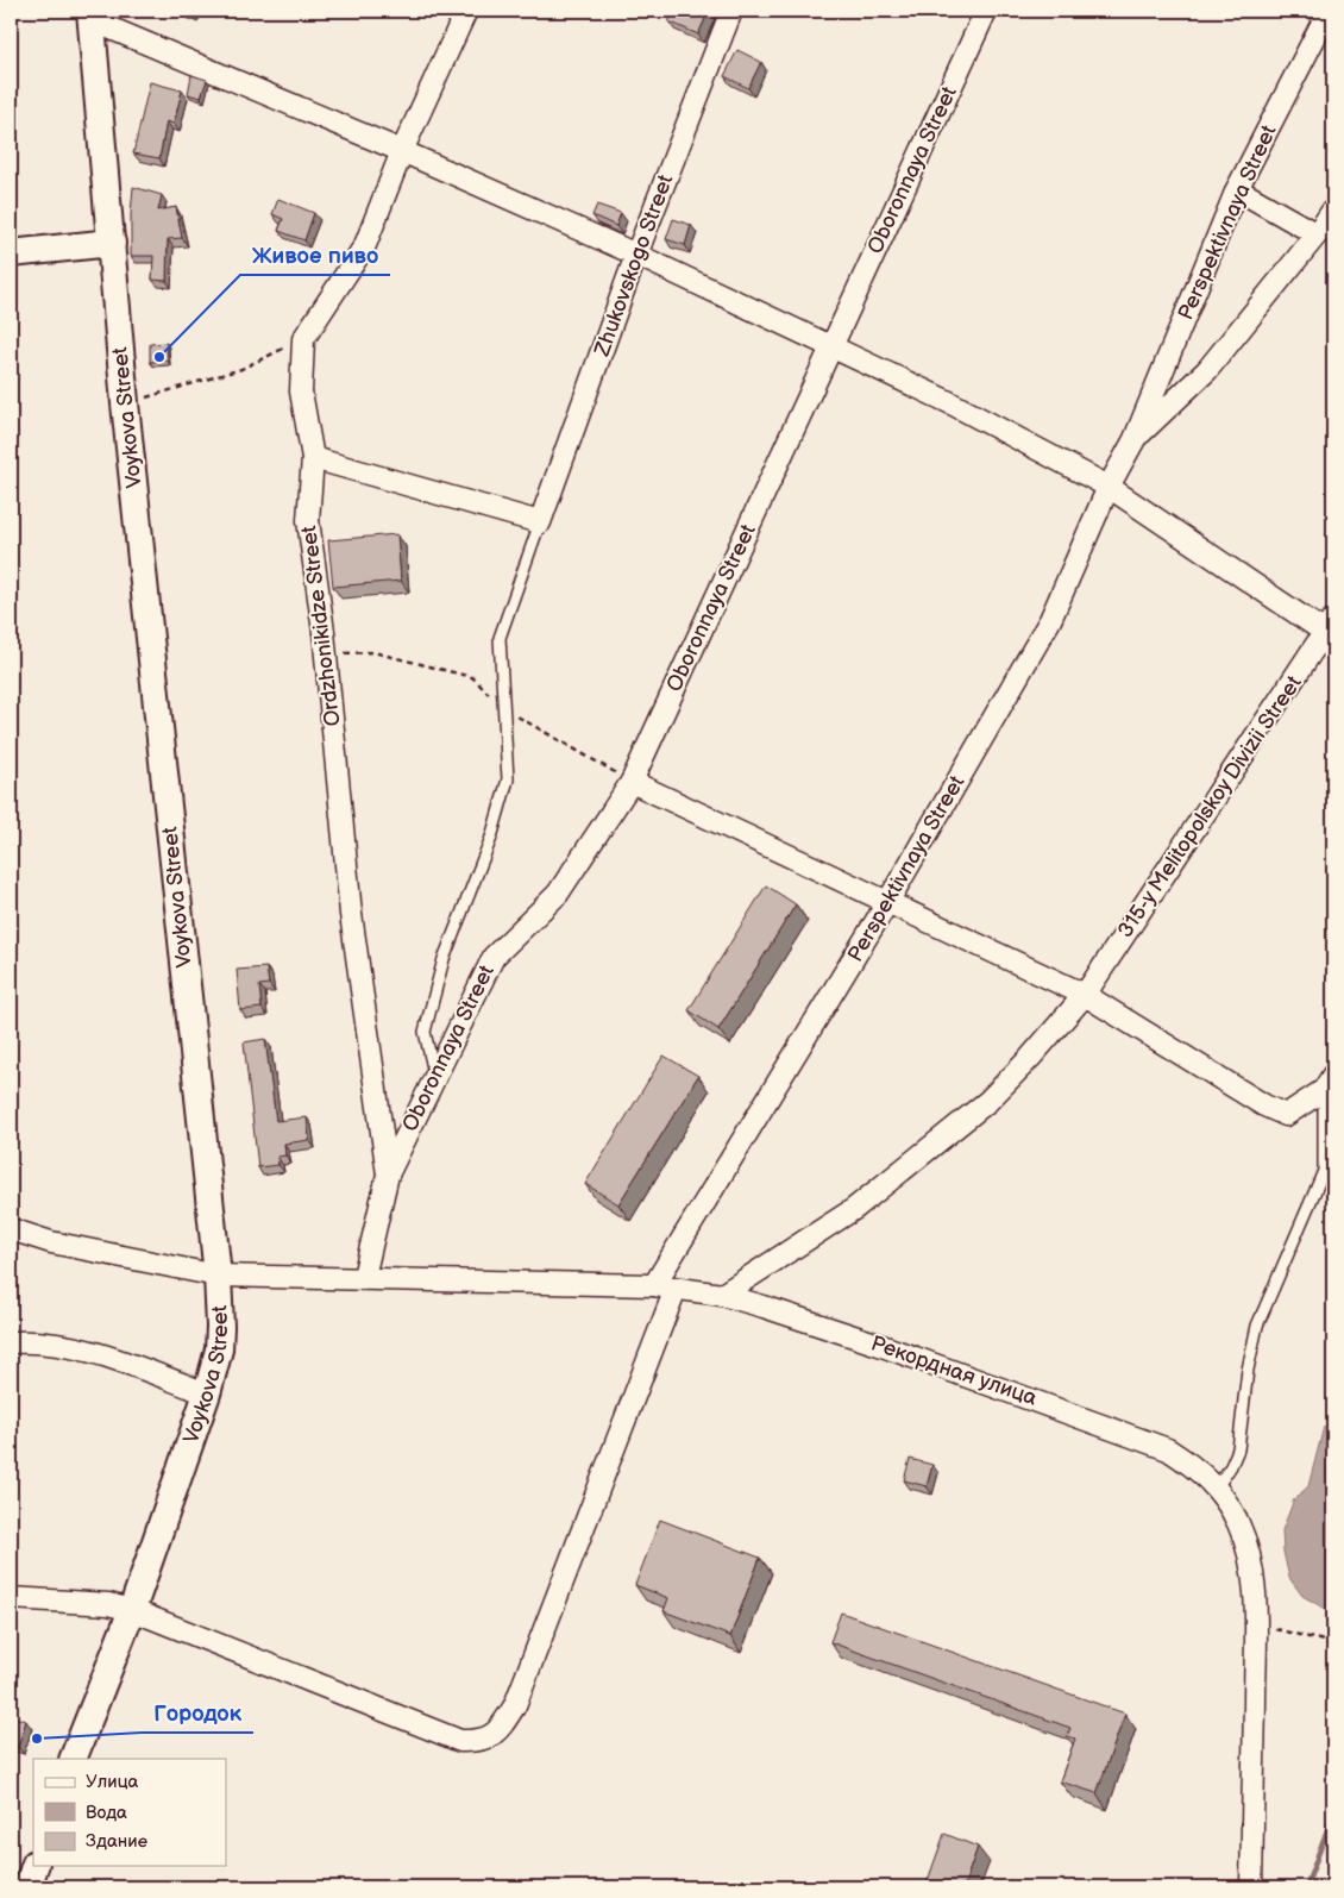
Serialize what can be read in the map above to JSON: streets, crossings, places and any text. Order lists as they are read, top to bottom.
{
  "streets": {
    "street": [
      "Oboronnaya Street",
      "Perspektivnaya Street",
      "Zhukovskogo Street",
      "Voykova Street",
      "Ordzhonikidze Street",
      "315-y Melitopolskoy Divizii Street",
      "Рекордная улица"
    ]
  },
  "crossings": [
    ["Oboronnaya Street", "Ordzhonikidze Street"],
    ["Perspektivnaya Street", "Рекордная улица"],
    ["Voykova Street", "Рекордная улица"],
    ["Ordzhonikidze Street", "Рекордная улица"],
    ["315-y Melitopolskoy Divizii Street", "Рекордная улица"]
  ],
  "places": ["Живое пиво", "Городок"],
  "legend": ["Улица", "Вода", "Здание"]
}
